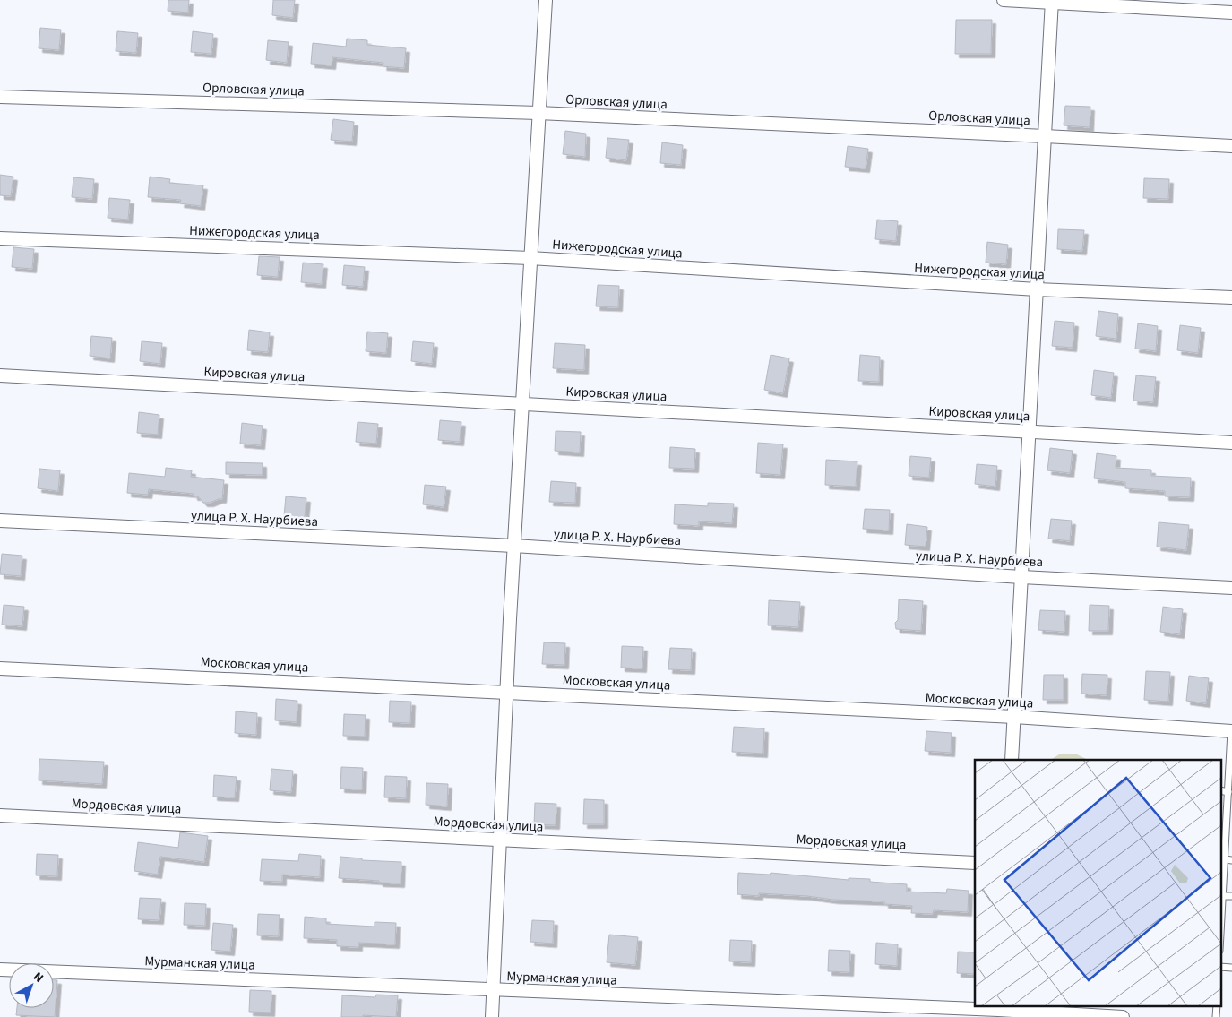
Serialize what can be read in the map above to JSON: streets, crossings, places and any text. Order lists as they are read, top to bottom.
{
  "streets": {
    "street": [
      "Орловская улица",
      "Нижегородская улица",
      "Кировская улица",
      "улица Р. Х. Наурбиева",
      "Московская улица",
      "Мордовская улица",
      "Мурманская улица"
    ]
  },
  "north": "top right"
}
